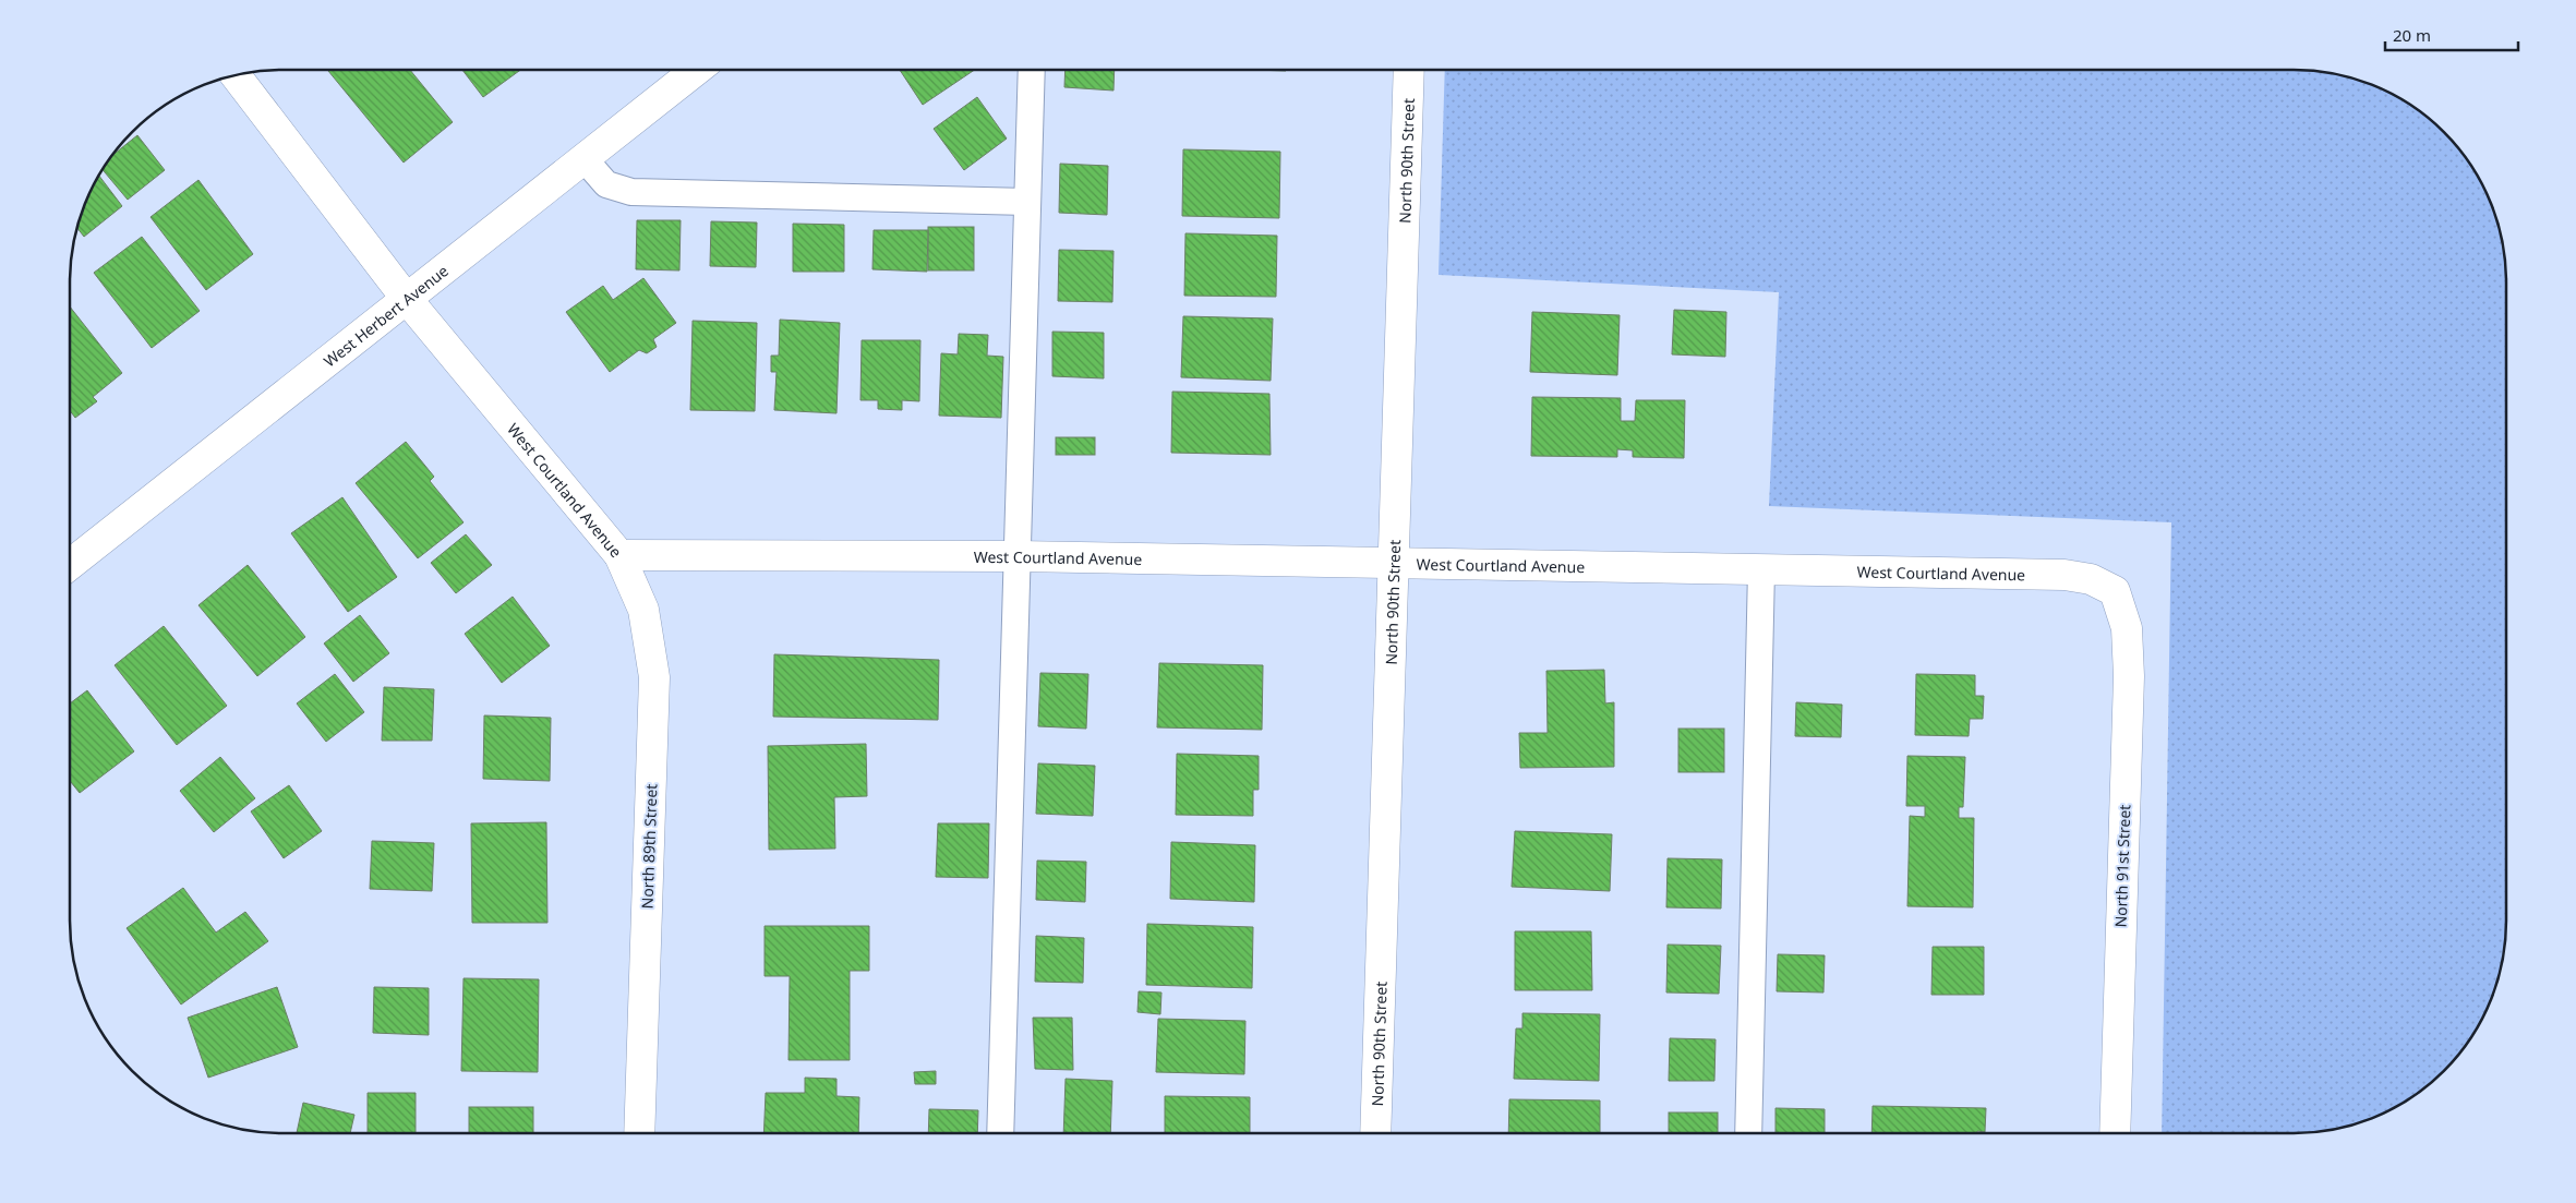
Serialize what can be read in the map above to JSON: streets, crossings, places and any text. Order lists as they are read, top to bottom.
{
  "streets": {
    "street": [
      "North 90th Street",
      "West Herbert Avenue",
      "West Courtland Avenue",
      "North 89th Street",
      "North 91st Street"
    ]
  },
  "crossings": [
    ["North 90th Street", "West Courtland Avenue"],
    ["West Herbert Avenue", "West Courtland Avenue"],
    ["West Courtland Avenue", "North 89th Street"],
    ["West Courtland Avenue", "North 91st Street"]
  ],
  "scale_bar": "20 m"
}
